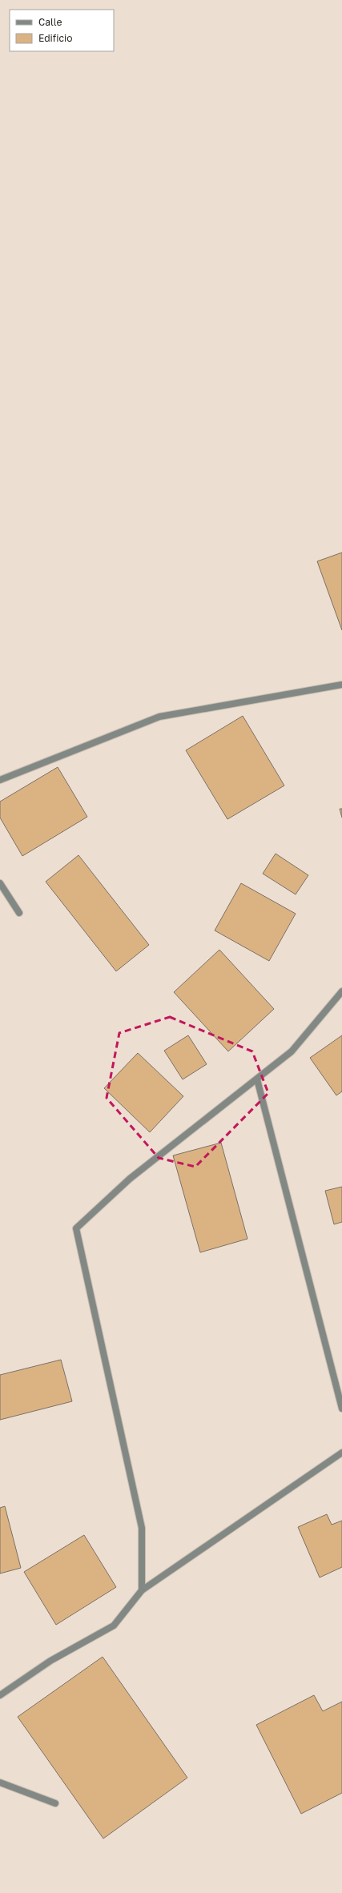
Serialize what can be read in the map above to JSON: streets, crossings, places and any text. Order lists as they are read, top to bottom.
{
  "legend": ["Calle", "Edificio"]
}
